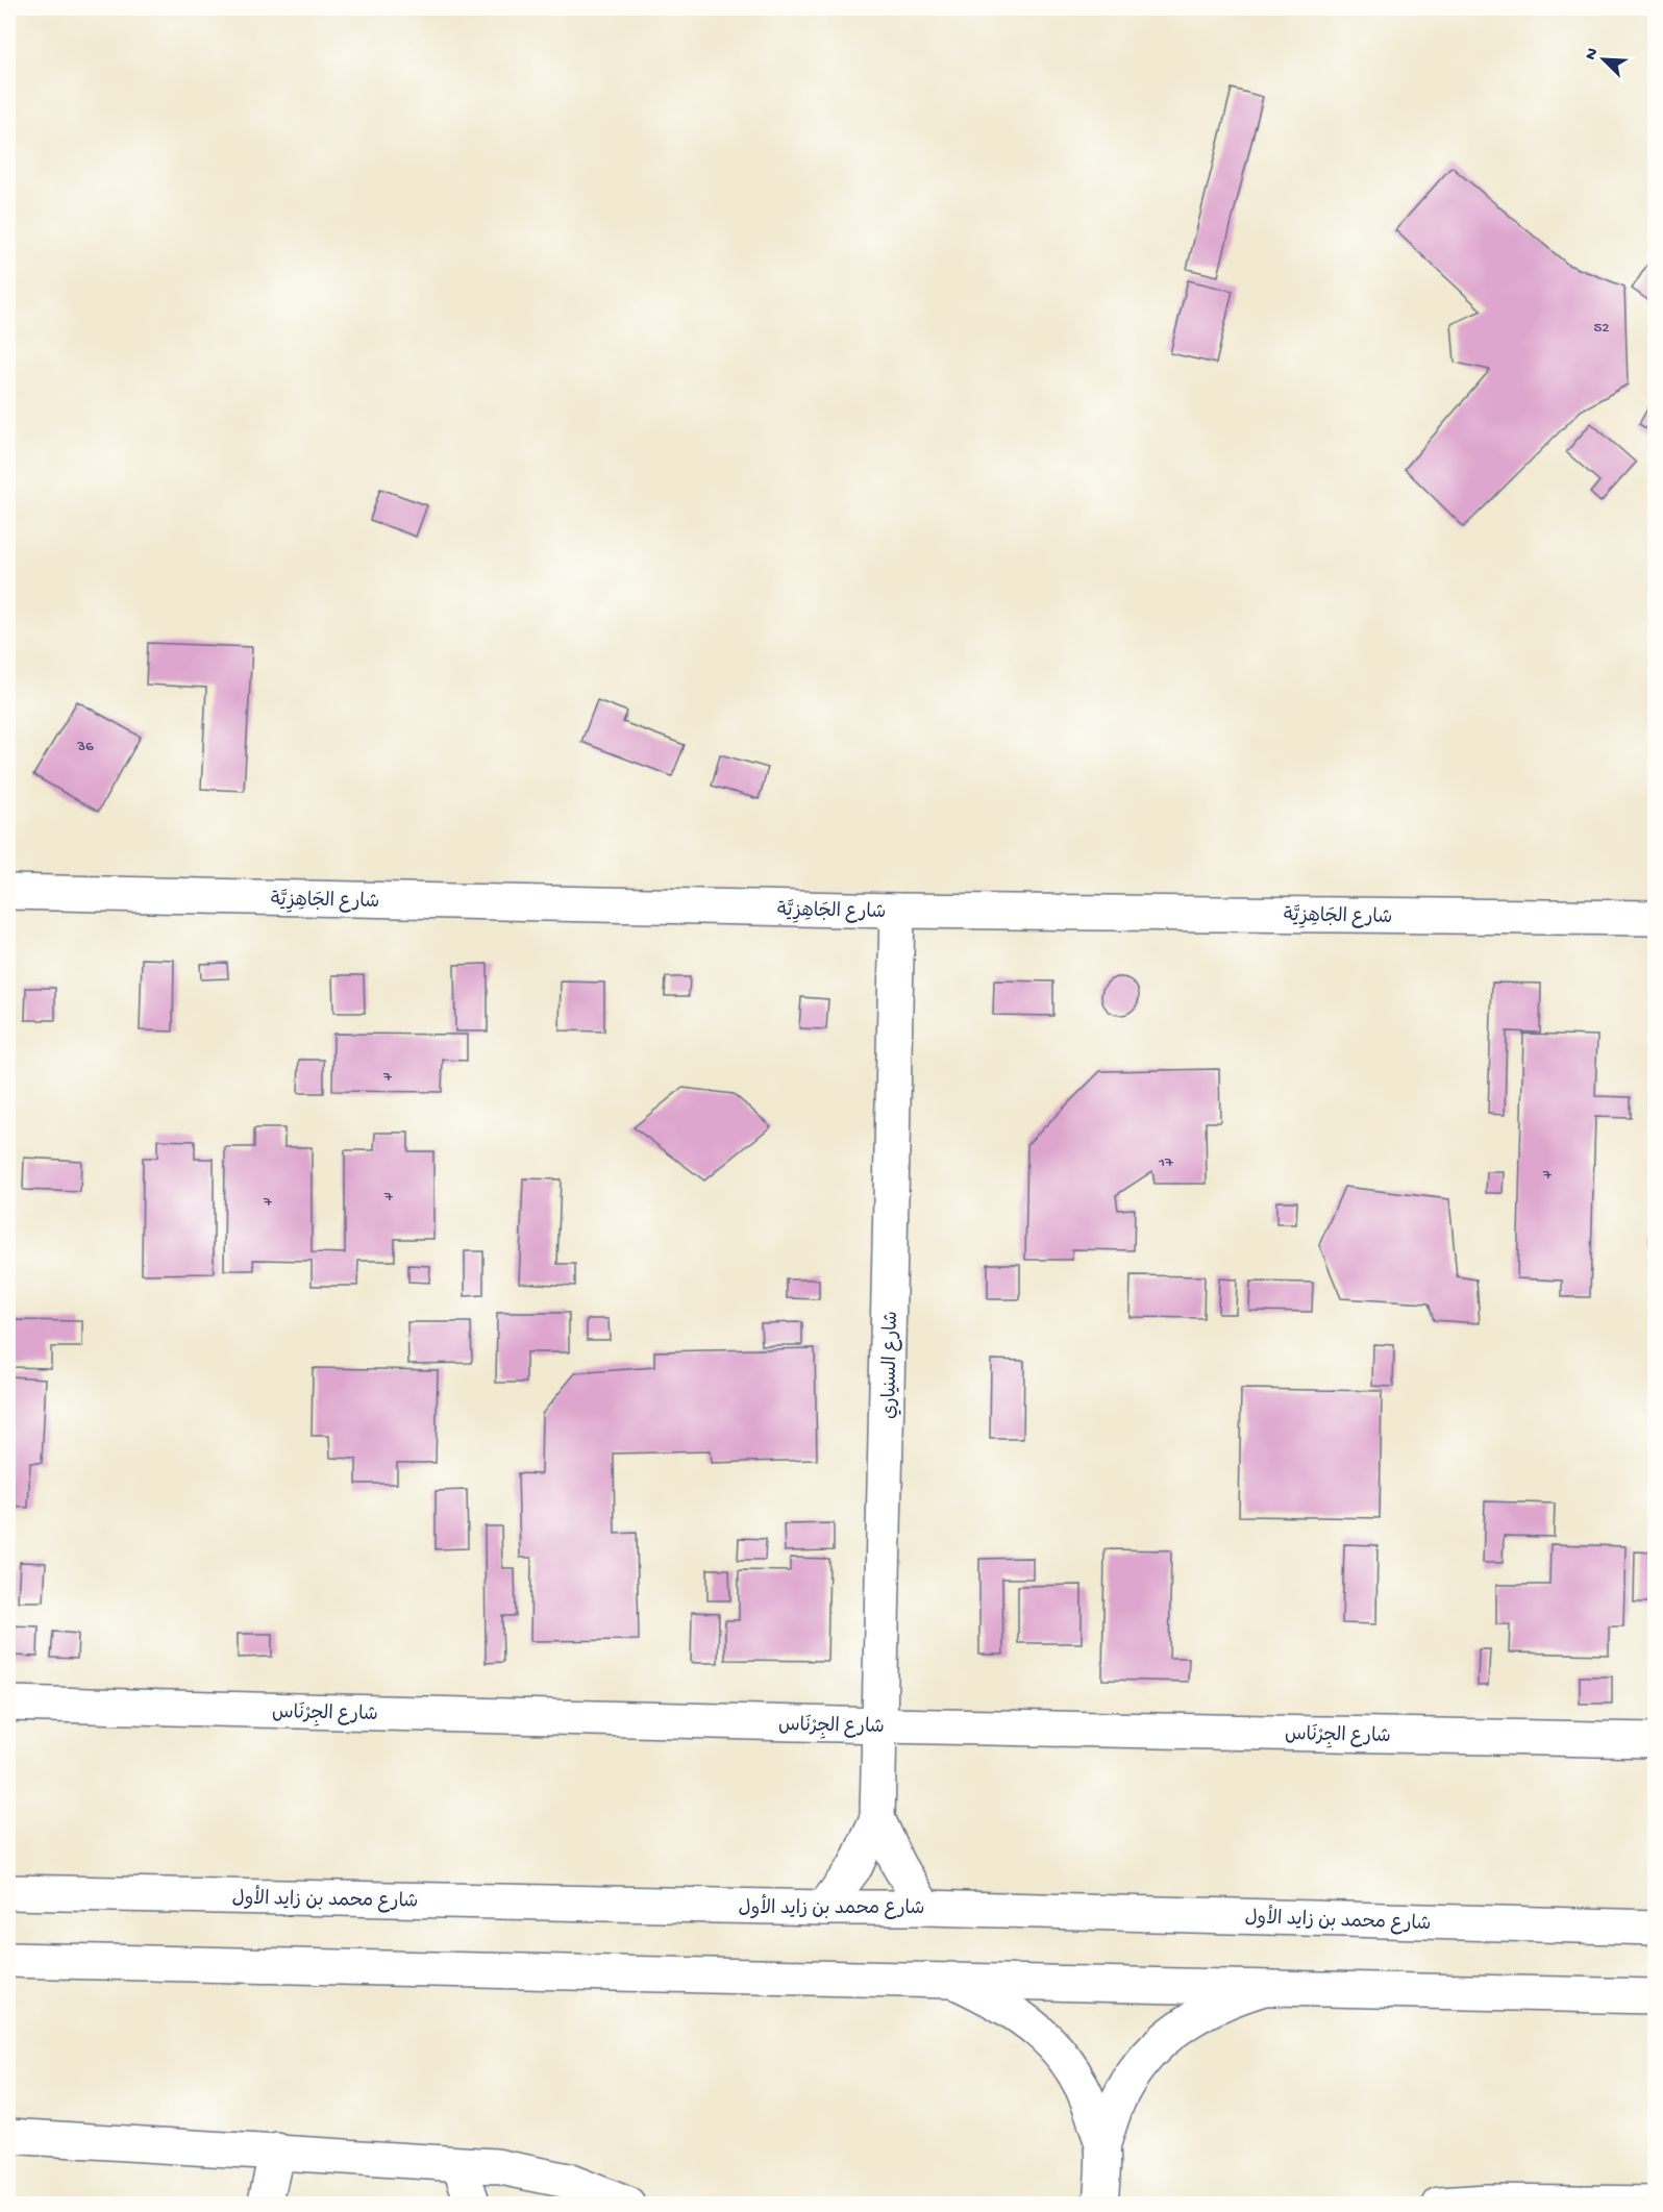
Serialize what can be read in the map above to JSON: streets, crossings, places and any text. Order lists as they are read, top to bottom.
{
  "streets": {
    "street": [
      "شارع الجَاهِزِيَّة",
      "شارع السنياري",
      "شارع الجِرْنَاس",
      "شارع محمد بن زايد الأول"
    ]
  },
  "crossings": [
    ["شارع الجَاهِزِيَّة", "شارع السنياري"],
    ["شارع السنياري", "شارع الجِرْنَاس"],
    ["شارع السنياري", "شارع محمد بن زايد الأول"]
  ],
  "house_numbers": [
    "52",
    "36",
    "7",
    "17",
    "7",
    "7",
    "7"
  ],
  "north": "top left"
}
